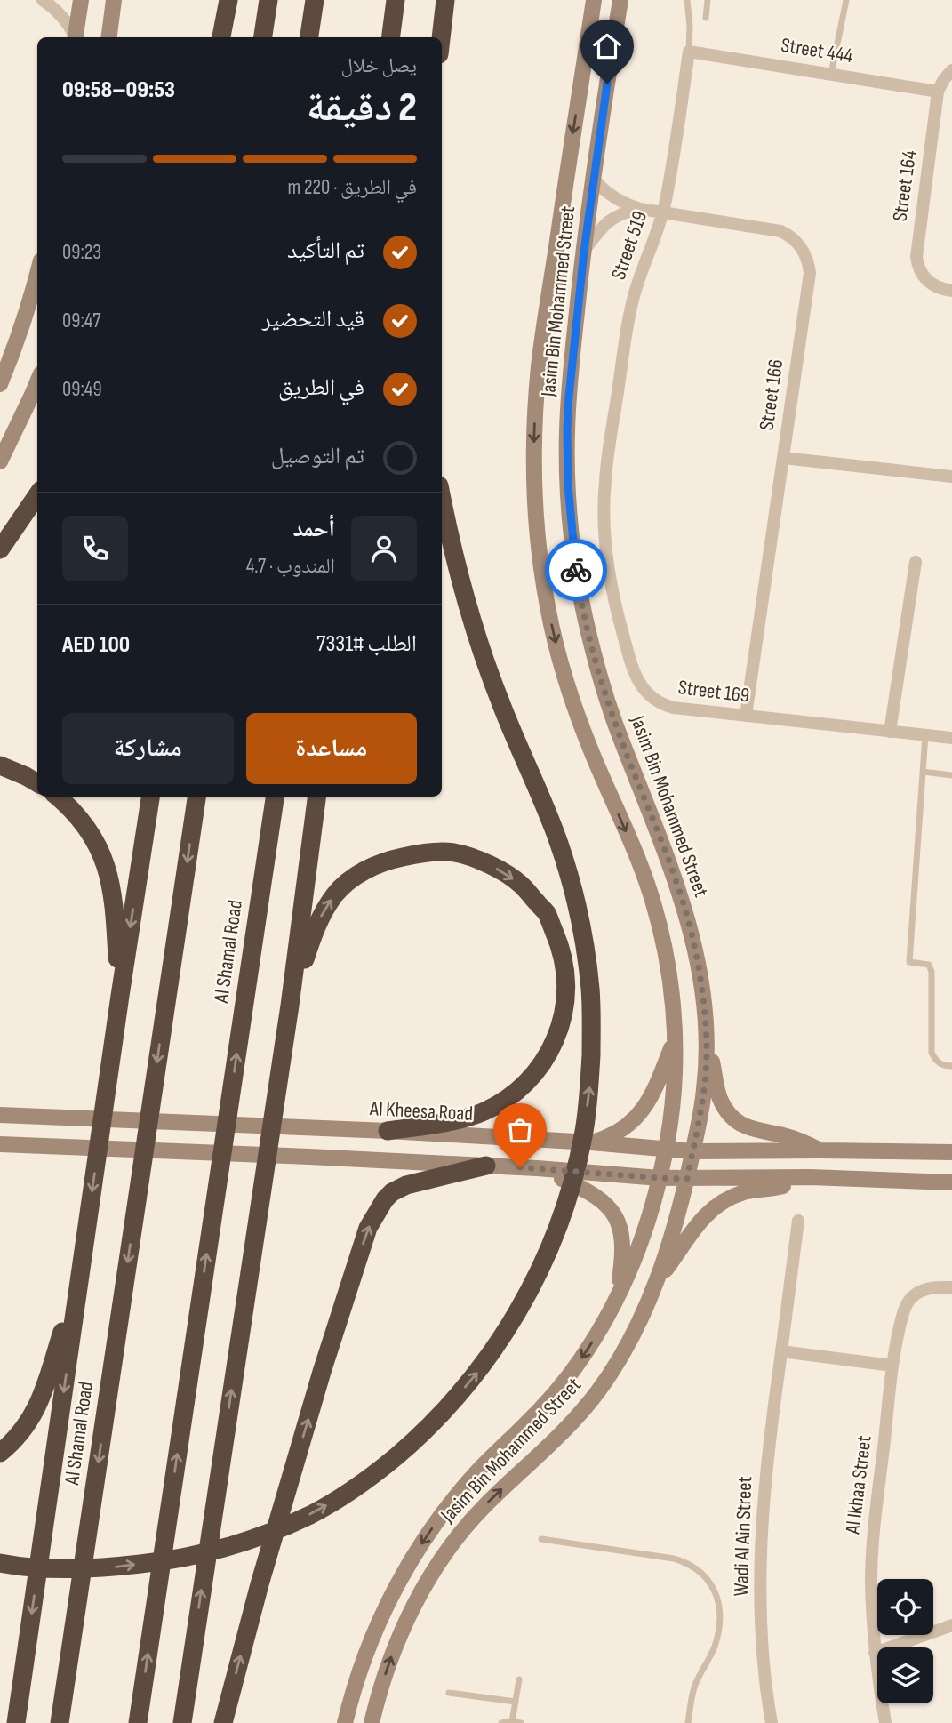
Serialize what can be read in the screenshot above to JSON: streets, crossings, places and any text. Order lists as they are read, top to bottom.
{
  "streets": {
    "highway": ["Al Shamal Road"],
    "main road": ["Jasim Bin Mohammed Street", "Al Kheesa Road"],
    "street": [
      "Street 444",
      "Street 164",
      "Street 519",
      "Street 166",
      "Street 169",
      "Al Ikhaa Street",
      "Wadi Al Ain Street"
    ]
  },
  "crossings": [
    ["Street 444", "Street 164"],
    ["Street 444", "Street 519"],
    ["Street 519", "Street 166"],
    ["Street 519", "Street 169"],
    ["Jasim Bin Mohammed Street", "Street 166"],
    ["Jasim Bin Mohammed Street", "Al Kheesa Road"],
    ["Street 166", "Street 169"]
  ],
  "page": {
    "heading": ["2 دقيقة", "يصل خلال", "09:53–09:58"],
    "panel": [
      "أحمد",
      "المندوب · 4.7",
      "الطلب #7331",
      "AED 100"
    ],
    "bar": "في الطريق · 220 m",
    "list": [
      ["تم التأكيد", "09:23"],
      ["قيد التحضير", "09:47"],
      ["في الطريق", "09:49"],
      "تم التوصيل"
    ],
    "buttons": ["مساعدة", "مشاركة"]
  }
}
